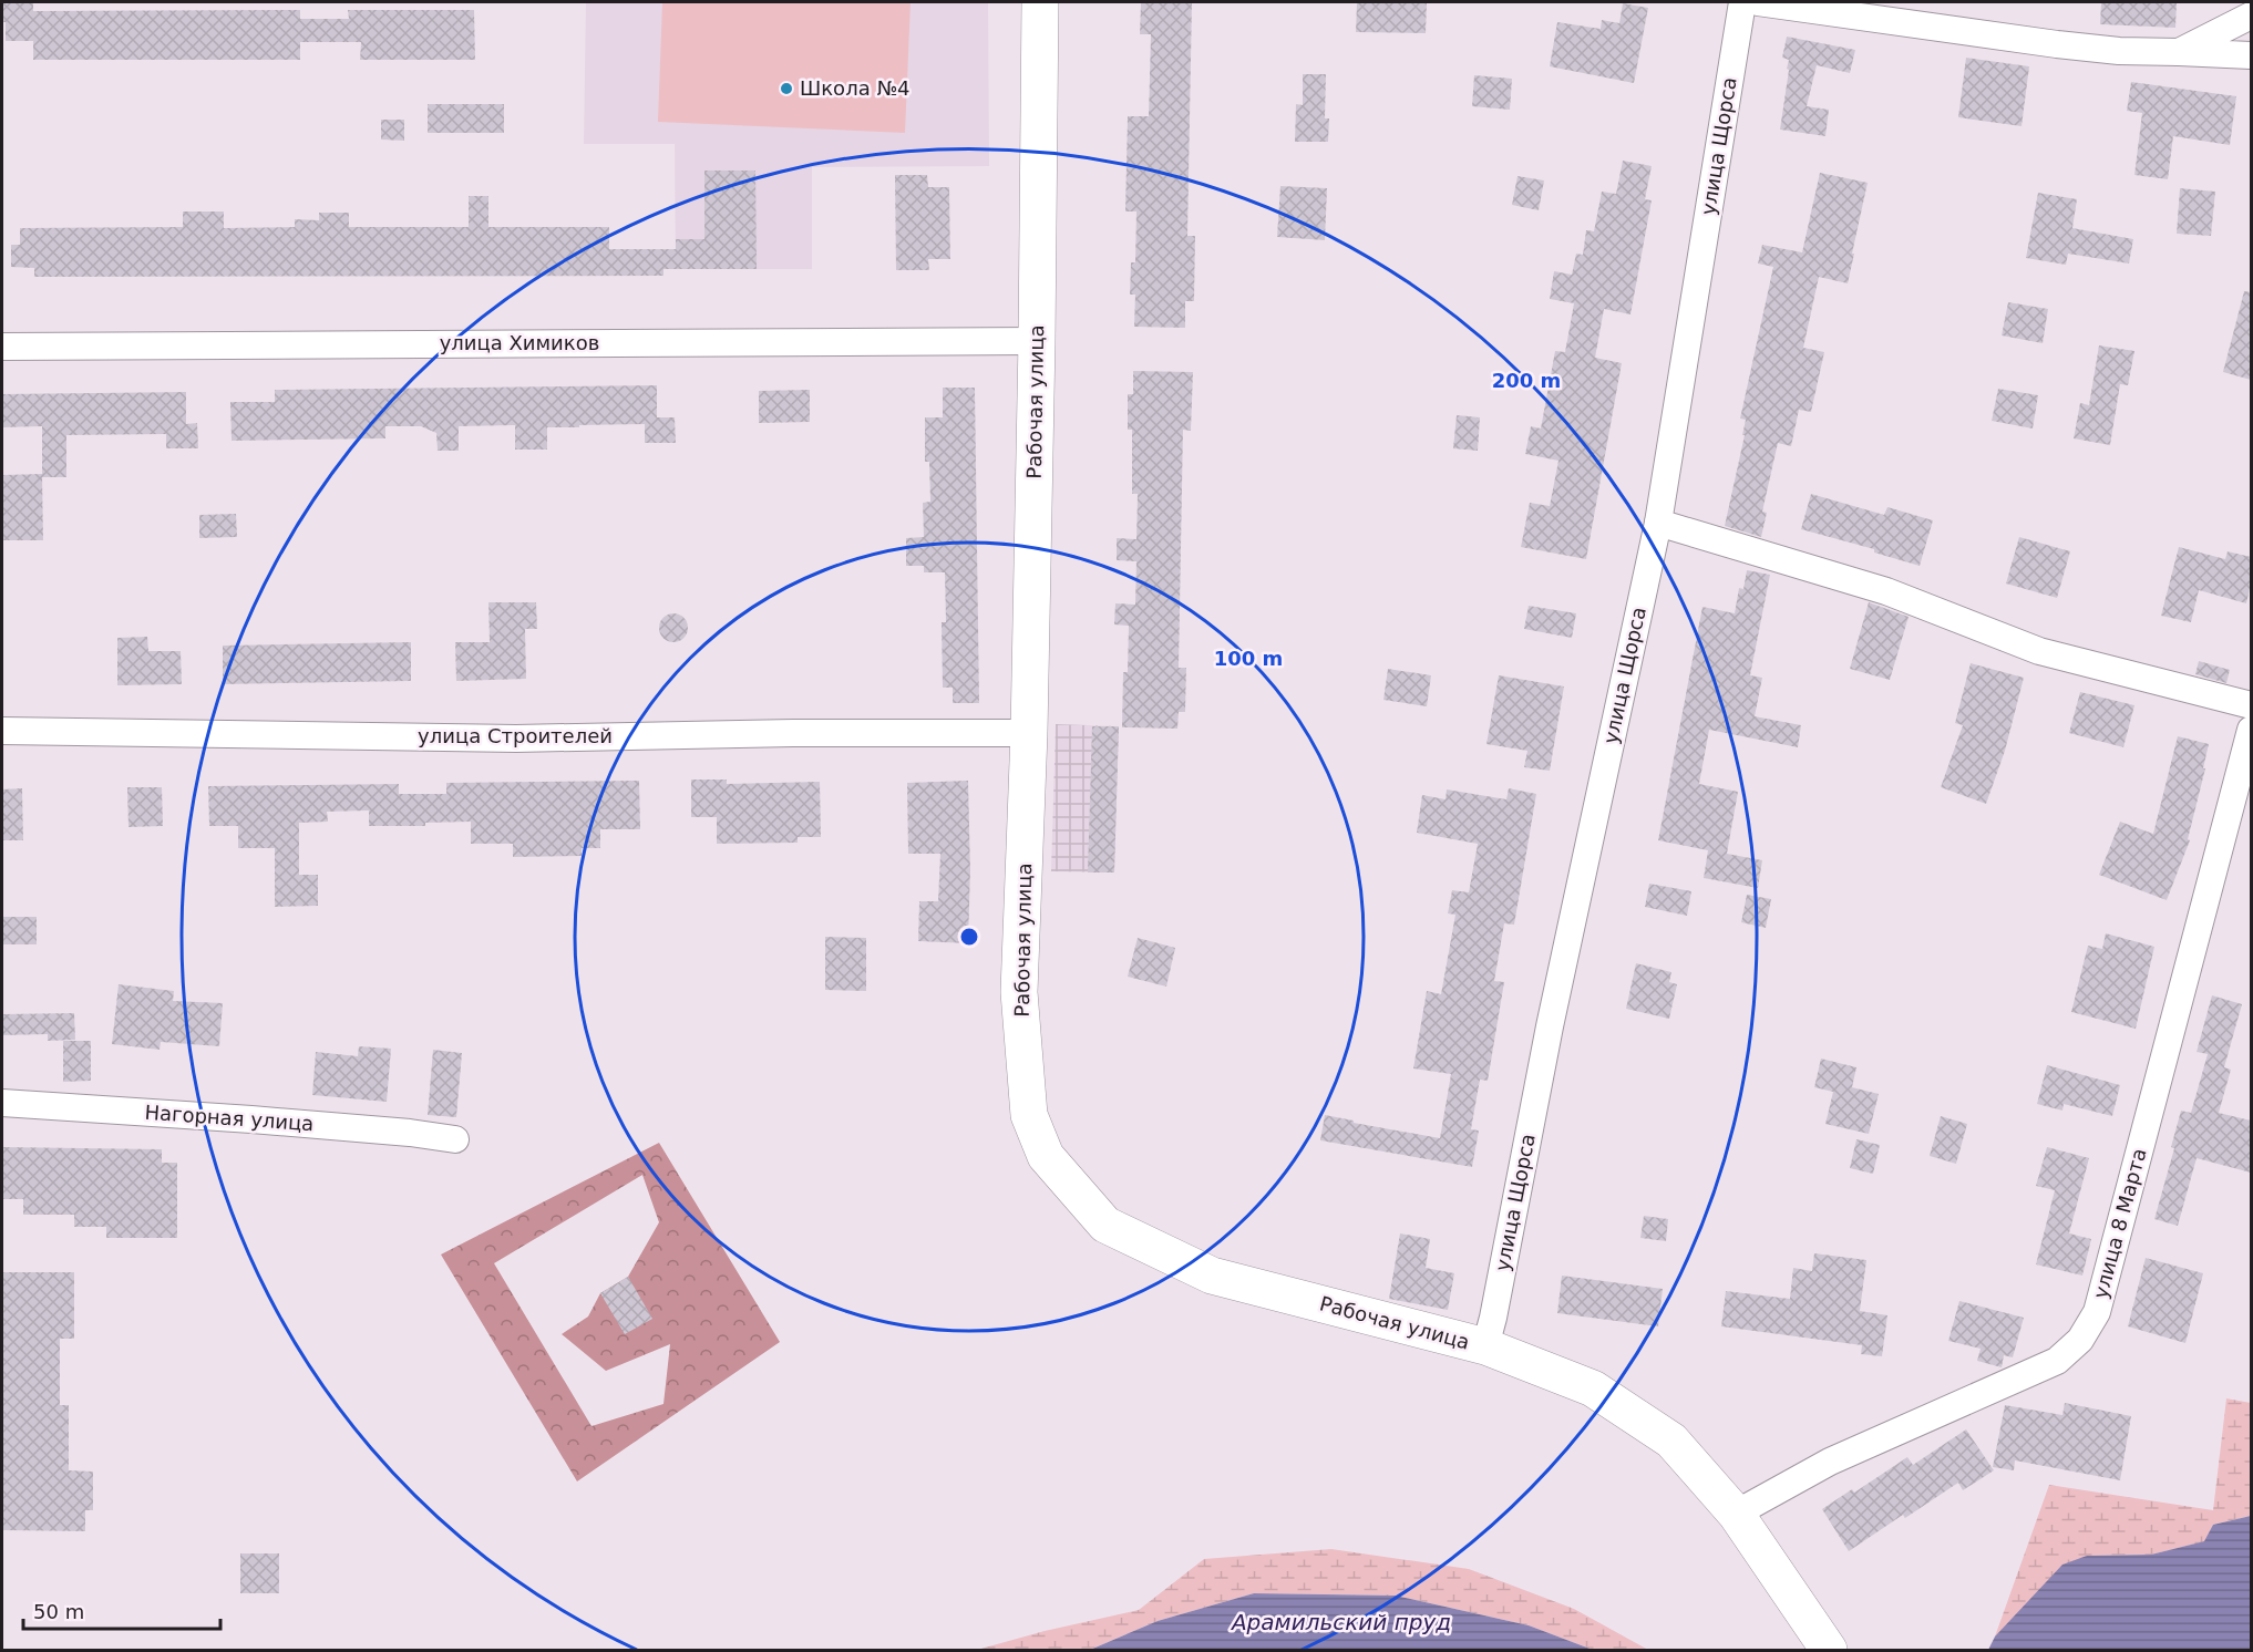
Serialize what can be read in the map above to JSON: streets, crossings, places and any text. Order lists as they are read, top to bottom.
{
  "streets": {
    "main road": ["Рабочая улица"],
    "street": [
      "улица Щорса",
      "улица Химиков",
      "улица Строителей",
      "Нагорная улица",
      "улица 8 Марта"
    ]
  },
  "crossings": [
    ["улица Щорса", "Рабочая улица"],
    ["улица Химиков", "Рабочая улица"],
    ["Рабочая улица", "улица Строителей"],
    ["Рабочая улица", "улица 8 Марта"]
  ],
  "water": ["Арамильский пруд"],
  "places": ["Школа №4"],
  "scale_bar": "50 m",
  "rings": ["200 m", "100 m"]
}
